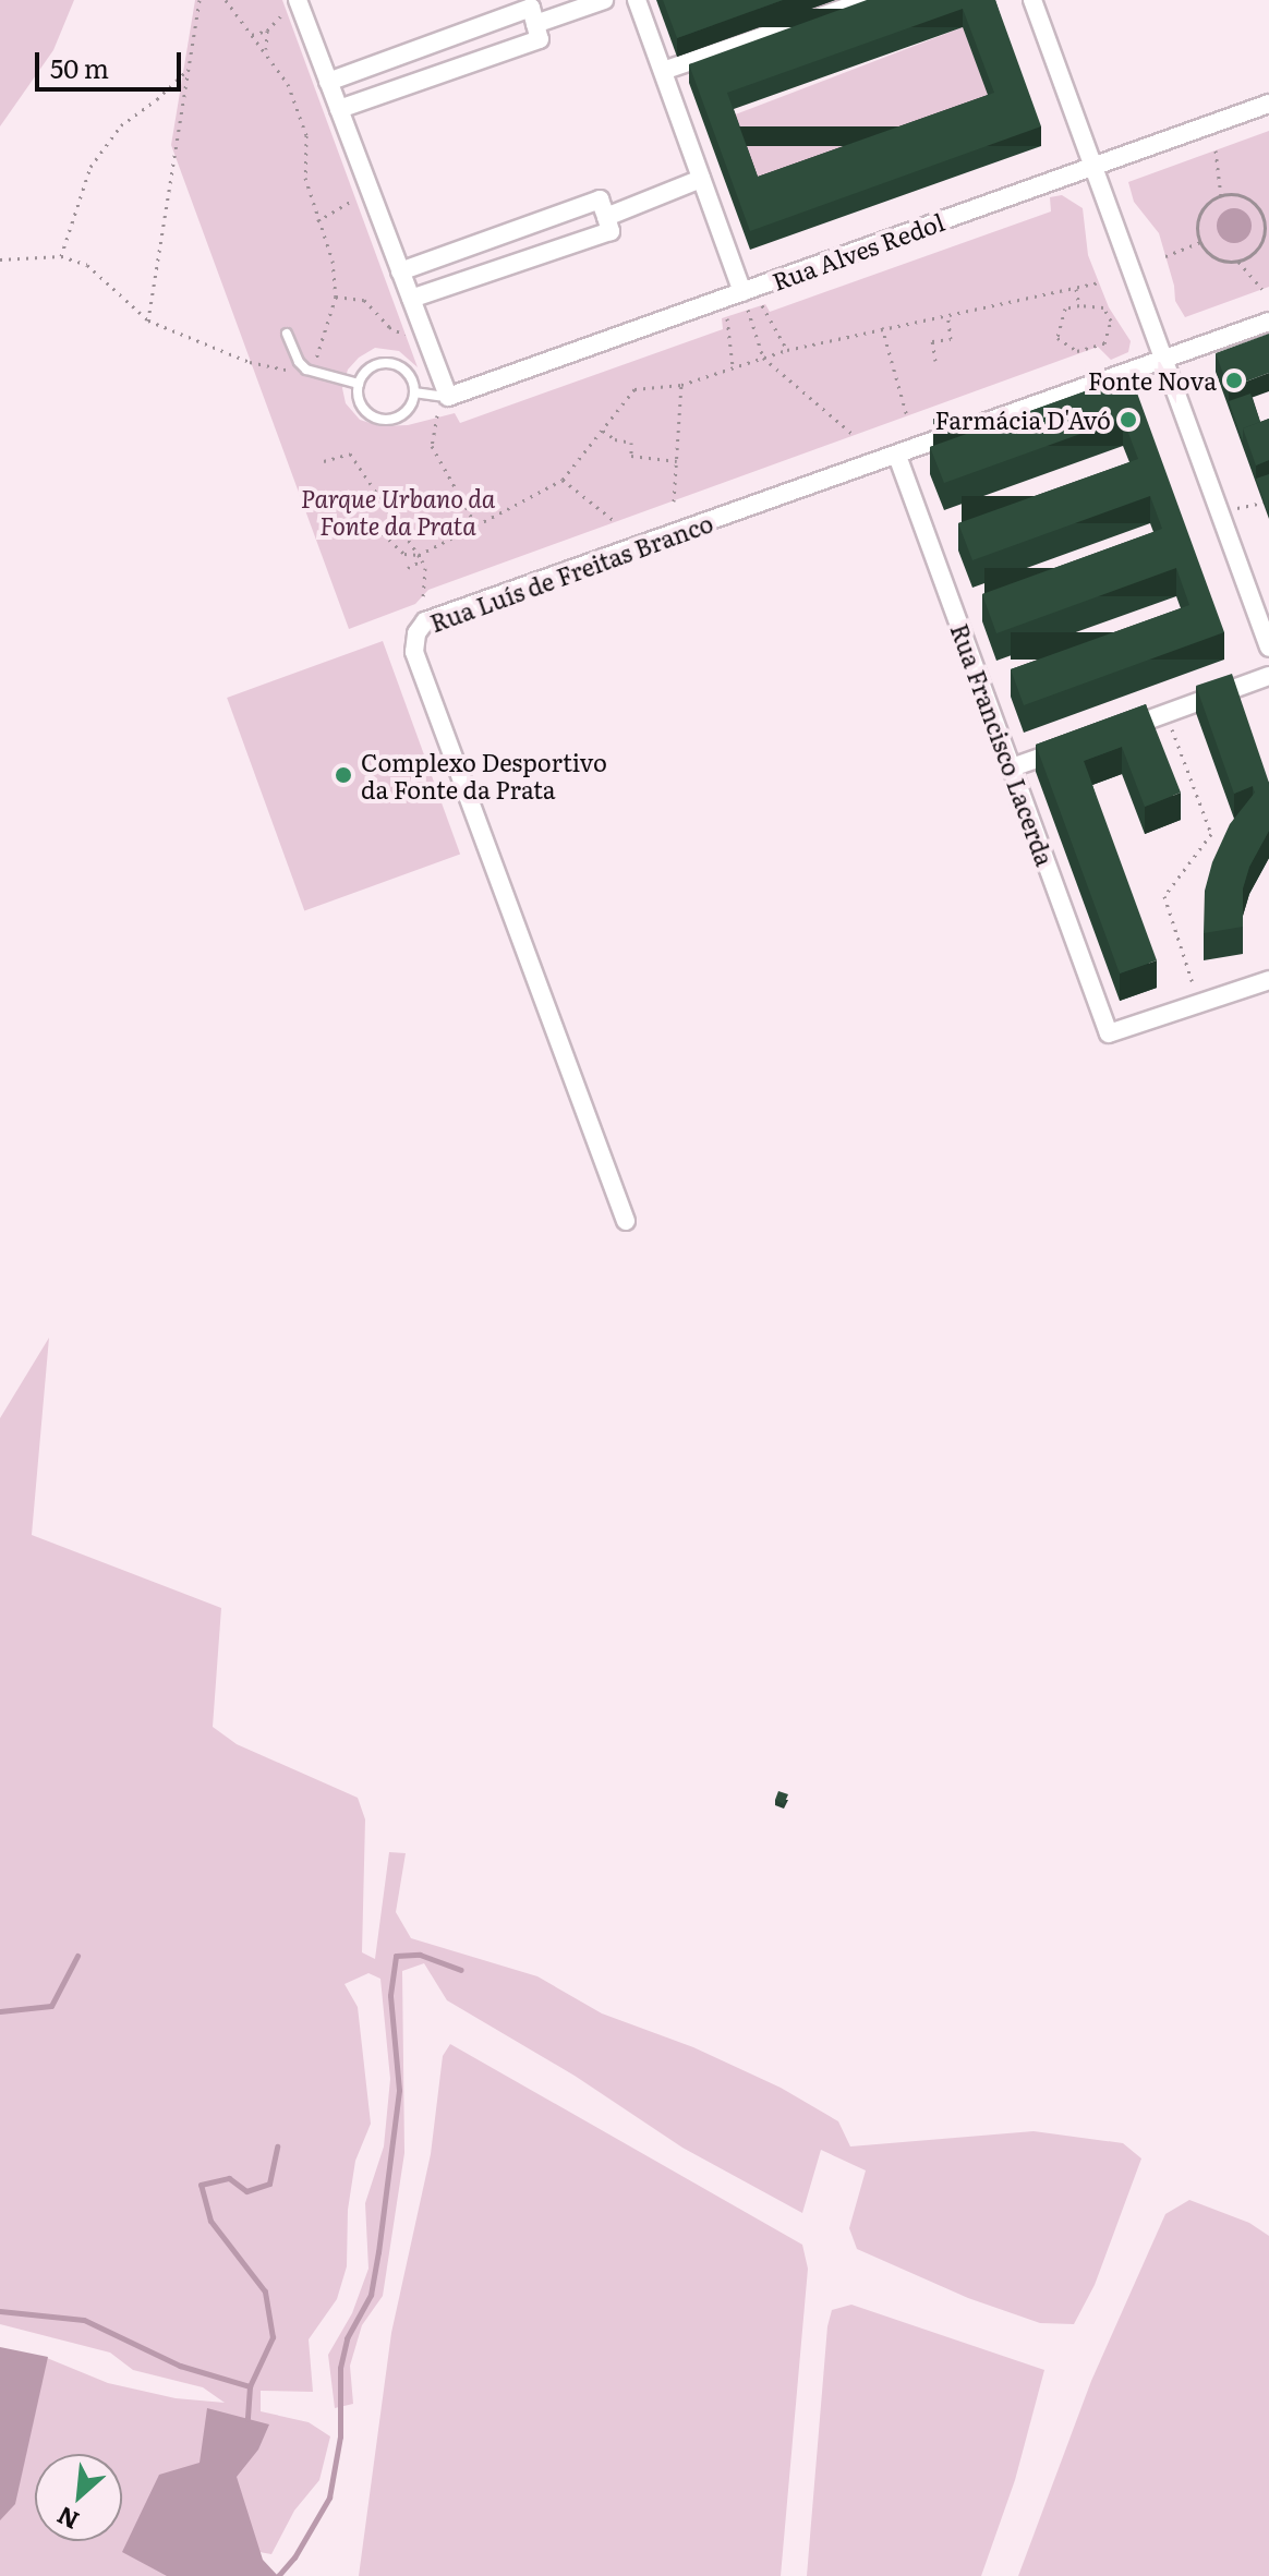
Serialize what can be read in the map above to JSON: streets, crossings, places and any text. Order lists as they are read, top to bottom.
{
  "streets": {
    "street": ["Rua Alves Redol", "Rua Luís de Freitas Branco", "Rua Francisco Lacerda"]
  },
  "crossings": [
    ["Rua Luís de Freitas Branco", "Rua Francisco Lacerda"]
  ],
  "parks": ["Parque Urbano da Fonte da Prata"],
  "places": ["Fonte Nova", "Farmácia D'Avó", "Complexo Desportivo da Fonte da Prata"],
  "scale_bar": "50 m",
  "north": "bottom left"
}
